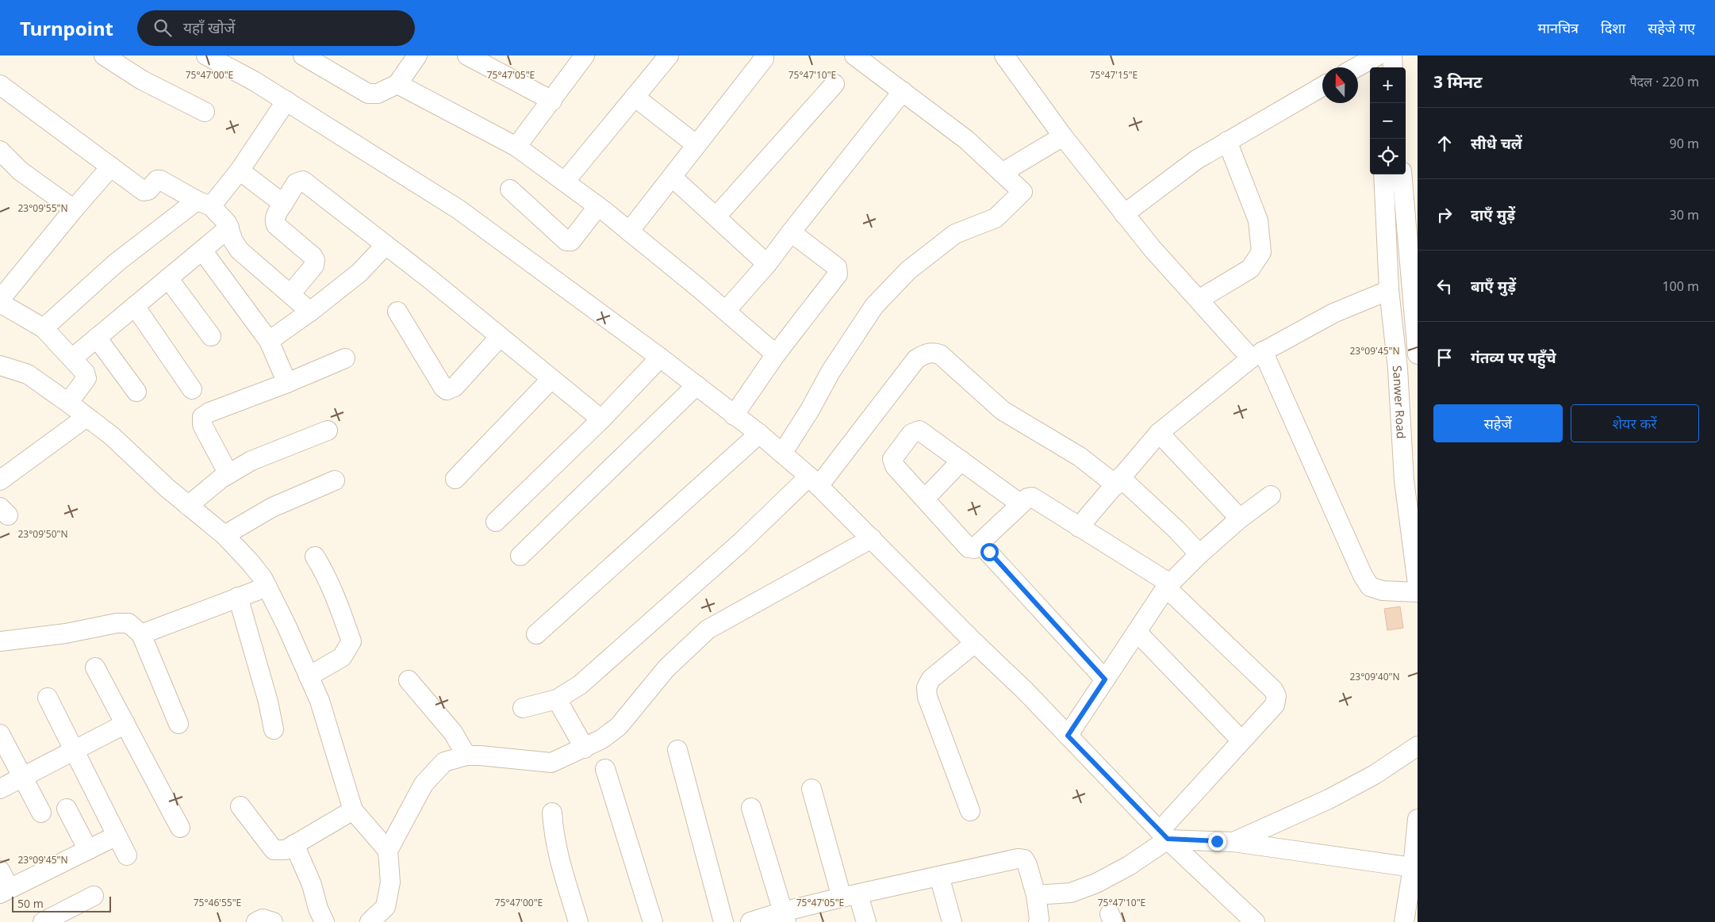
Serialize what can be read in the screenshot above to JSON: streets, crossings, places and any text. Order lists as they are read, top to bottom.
{
  "streets": {
    "street": ["Sanwer Road"]
  },
  "scale_bar": "50 m",
  "north": "top",
  "page": {
    "header": "Turnpoint",
    "search": "यहाँ खोजें",
    "nav": ["मानचित्र", "दिशा", "सहेजे गए"],
    "heading": ["3 मिनट", "पैदल · 220 m"],
    "map_buttons": ["+", "−"],
    "list": [
      ["सीधे चलें", "90 m"],
      ["दाएँ मुड़ें", "30 m"],
      ["बाएँ मुड़ें", "100 m"],
      "गंतव्य पर पहुँचे"
    ],
    "buttons": ["सहेजें", "शेयर करें"],
    "scale": "50 m"
  },
  "coordinates": [
    "75°47'00\"E",
    "75°47'05\"E",
    "75°47'10\"E",
    "75°47'15\"E",
    "23°09'55\"N",
    "23°09'45\"N",
    "23°09'50\"N",
    "23°09'40\"N",
    "75°46'55\"E"
  ]
}
